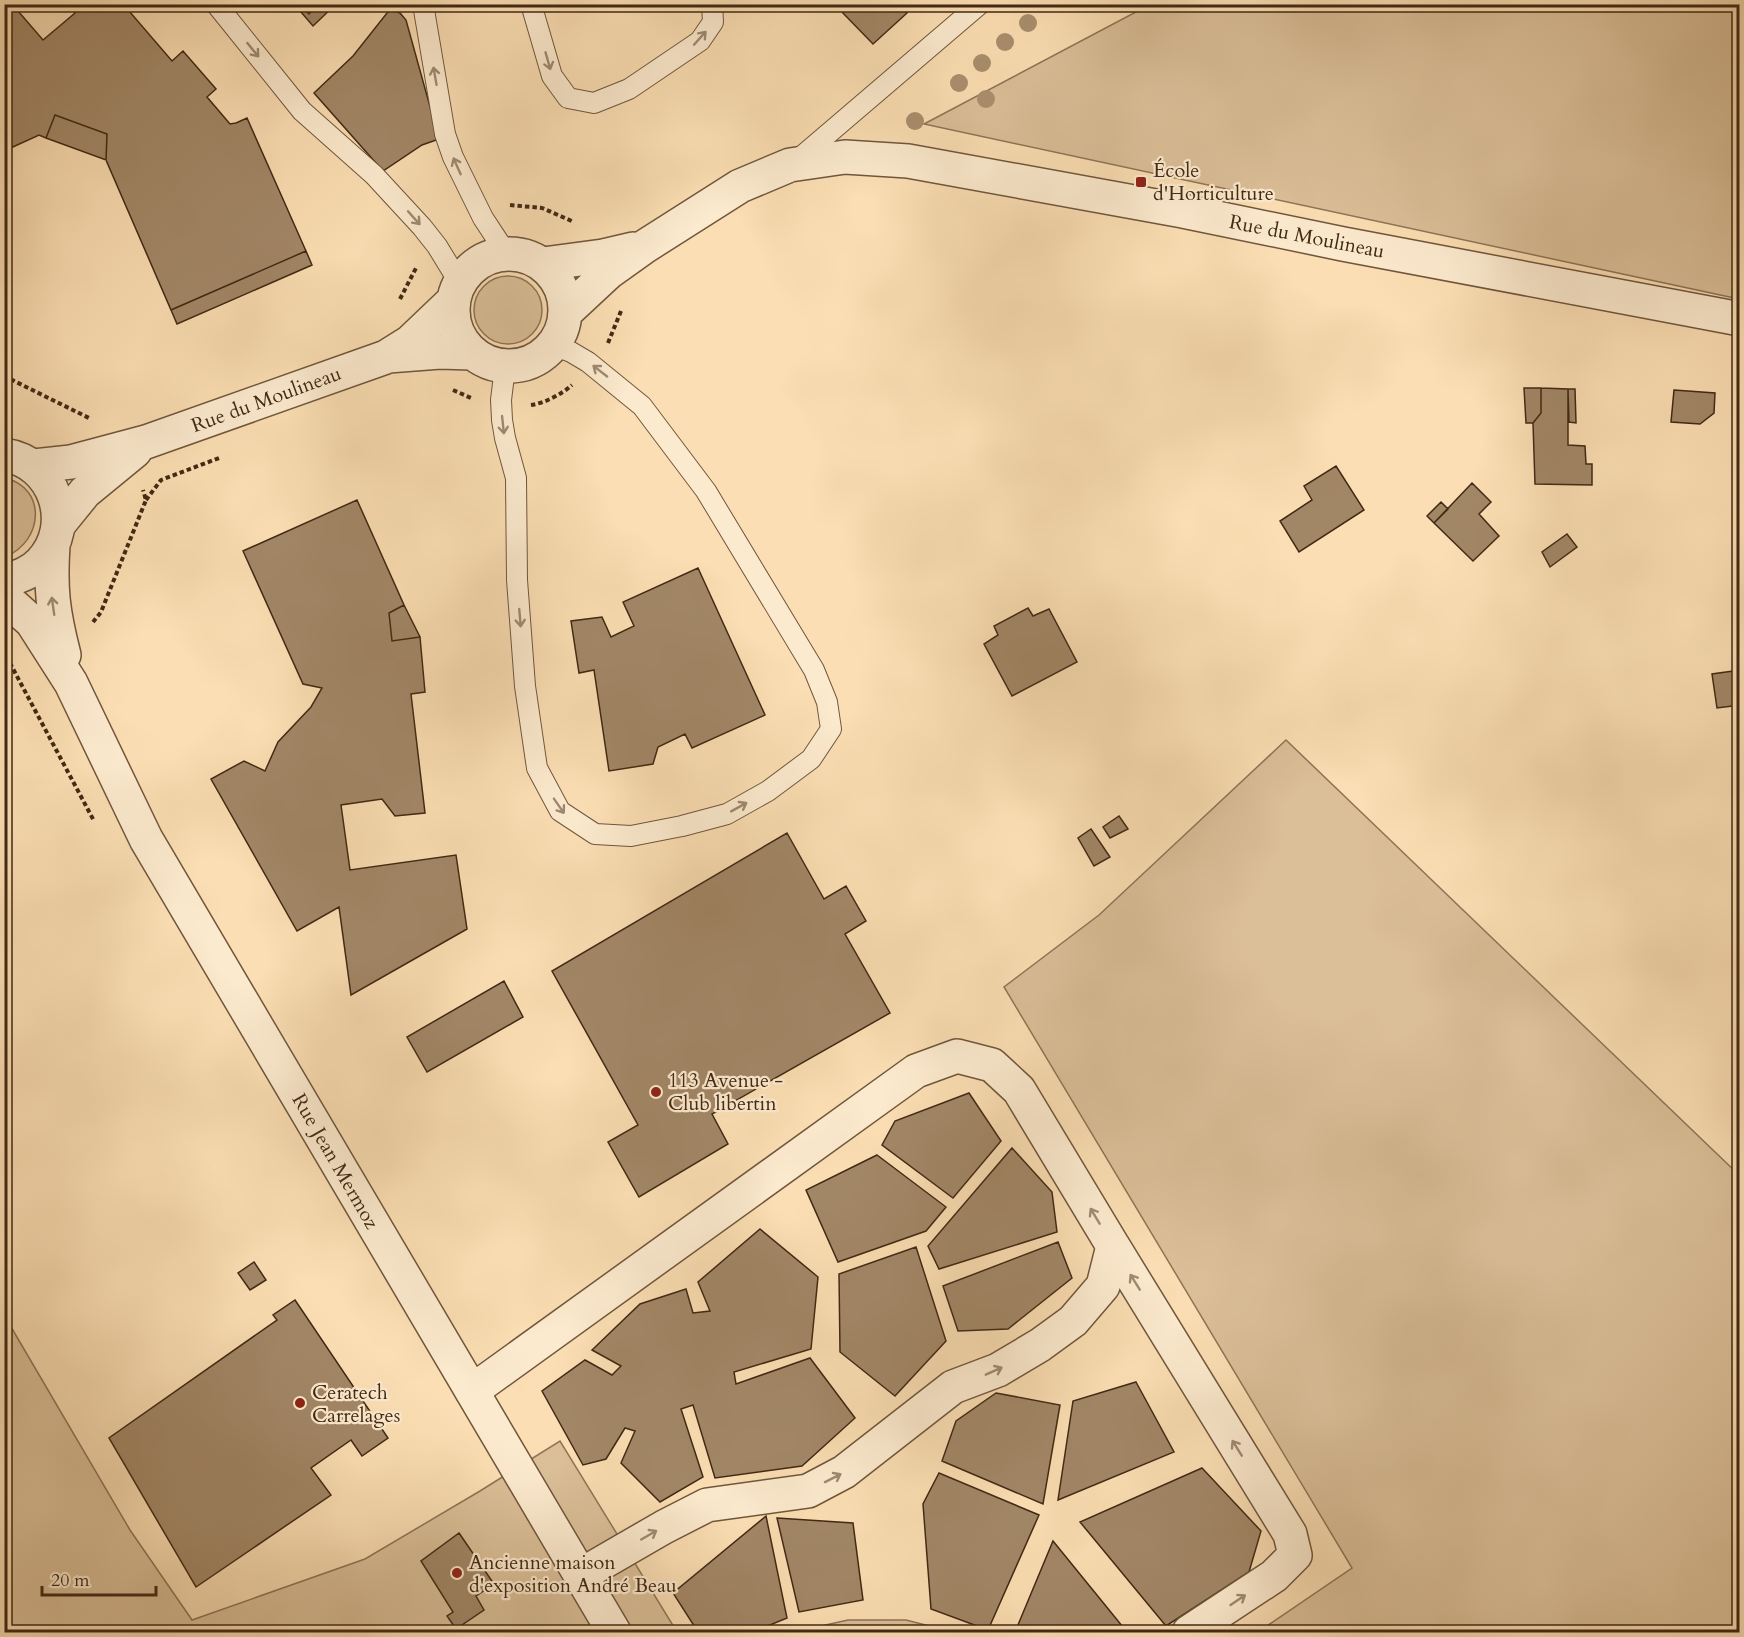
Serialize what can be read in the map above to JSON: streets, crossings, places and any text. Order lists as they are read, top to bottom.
{
  "streets": {
    "street": ["Rue du Moulineau", "Rue Jean Mermoz"]
  },
  "crossings": [
    ["Rue du Moulineau", "Rue Jean Mermoz"]
  ],
  "places": {
    "transit": ["École d'Horticulture"],
    "other": ["113 Avenue - Club libertin", "Ceratech Carrelages", "Ancienne maison d'exposition André Beau"]
  },
  "scale_bar": "20 m"
}
